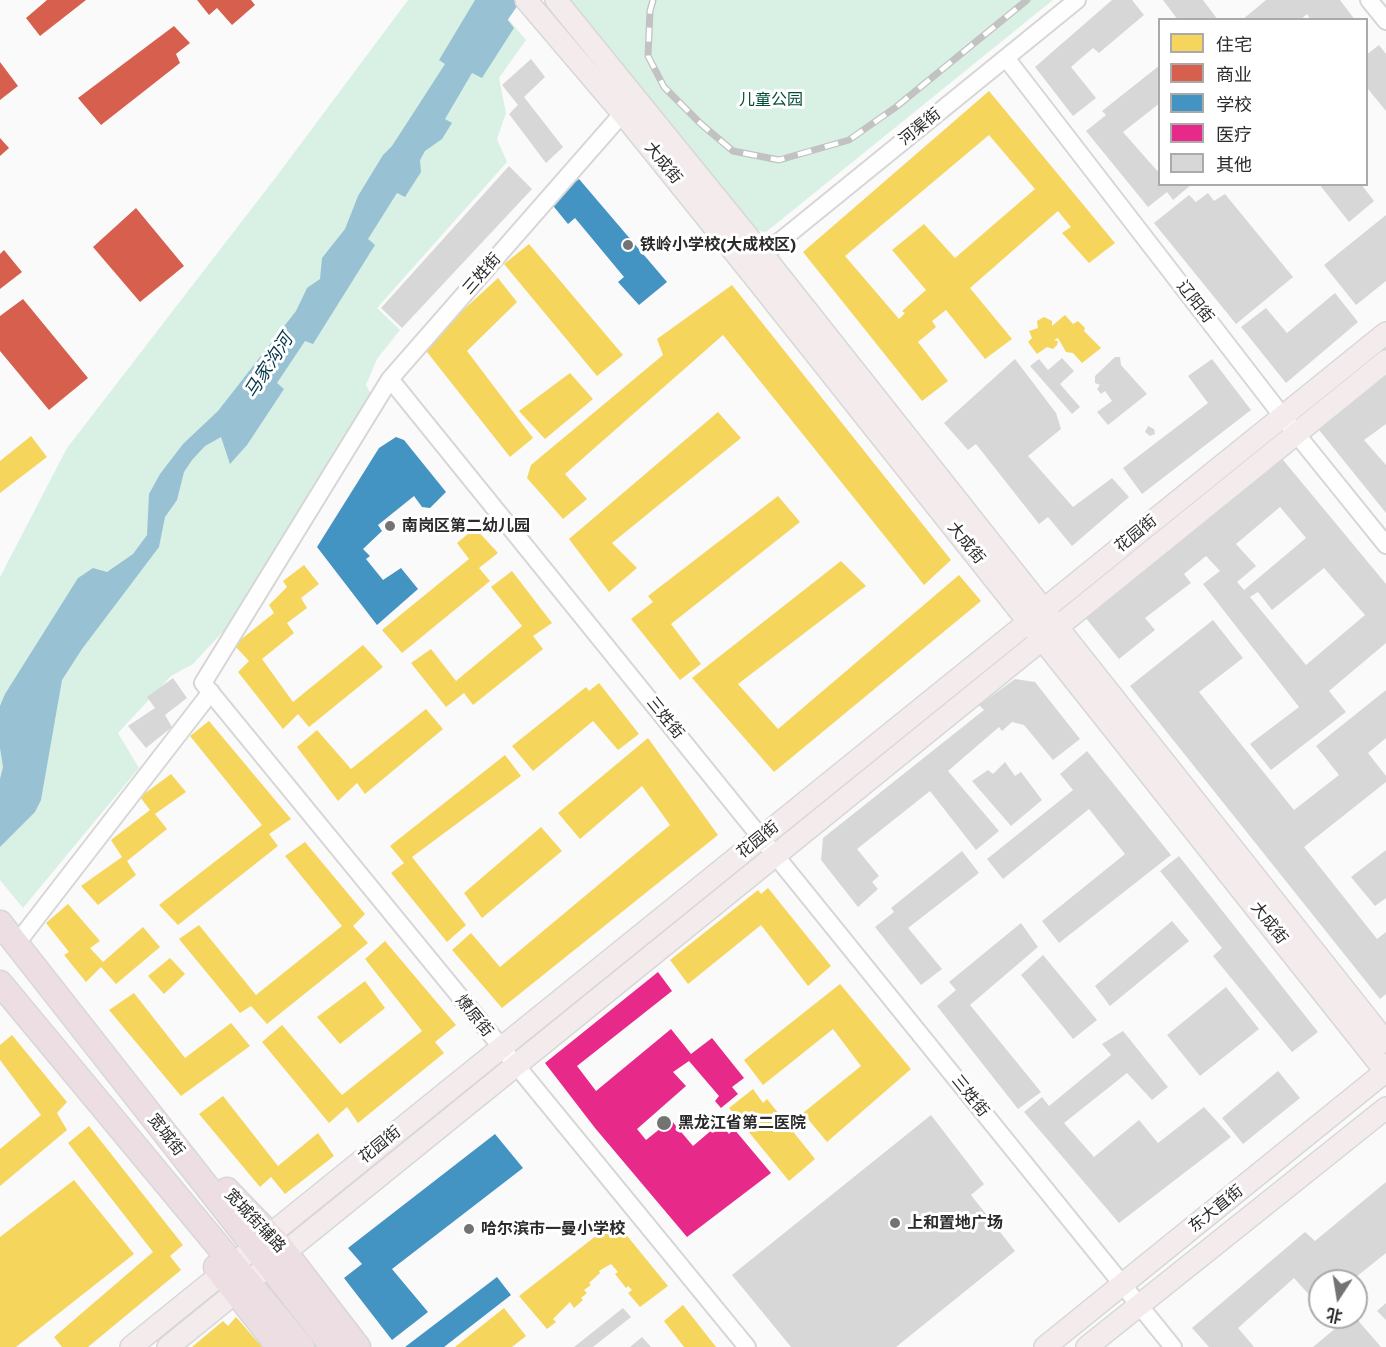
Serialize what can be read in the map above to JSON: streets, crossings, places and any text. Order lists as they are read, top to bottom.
{
  "streets": {
    "highway": ["宽城街", "宽城街辅路"],
    "main road": ["大成街", "花园街", "东大直街"],
    "street": [
      "河渠街",
      "三姓街",
      "辽阳街",
      "燎原街"
    ]
  },
  "crossings": [
    ["河渠街", "大成街"],
    ["河渠街", "辽阳街"],
    ["大成街", "三姓街"],
    ["大成街", "花园街"],
    ["大成街", "东大直街"],
    ["三姓街", "花园街"],
    ["三姓街", "东大直街"],
    ["辽阳街", "花园街"],
    ["花园街", "燎原街"],
    ["花园街", "宽城街"],
    ["花园街", "宽城街辅路"],
    ["宽城街", "宽城街辅路"]
  ],
  "water": ["马家沟河"],
  "parks": ["儿童公园"],
  "places": [
    "铁岭小学校(大成校区)",
    "南岗区第二幼儿园",
    "黑龙江省第二医院",
    "上和置地广场",
    "哈尔滨市一曼小学校"
  ],
  "legend": [
    "住宅",
    "商业",
    "学校",
    "医疗",
    "其他"
  ],
  "north": "bottom"
}
